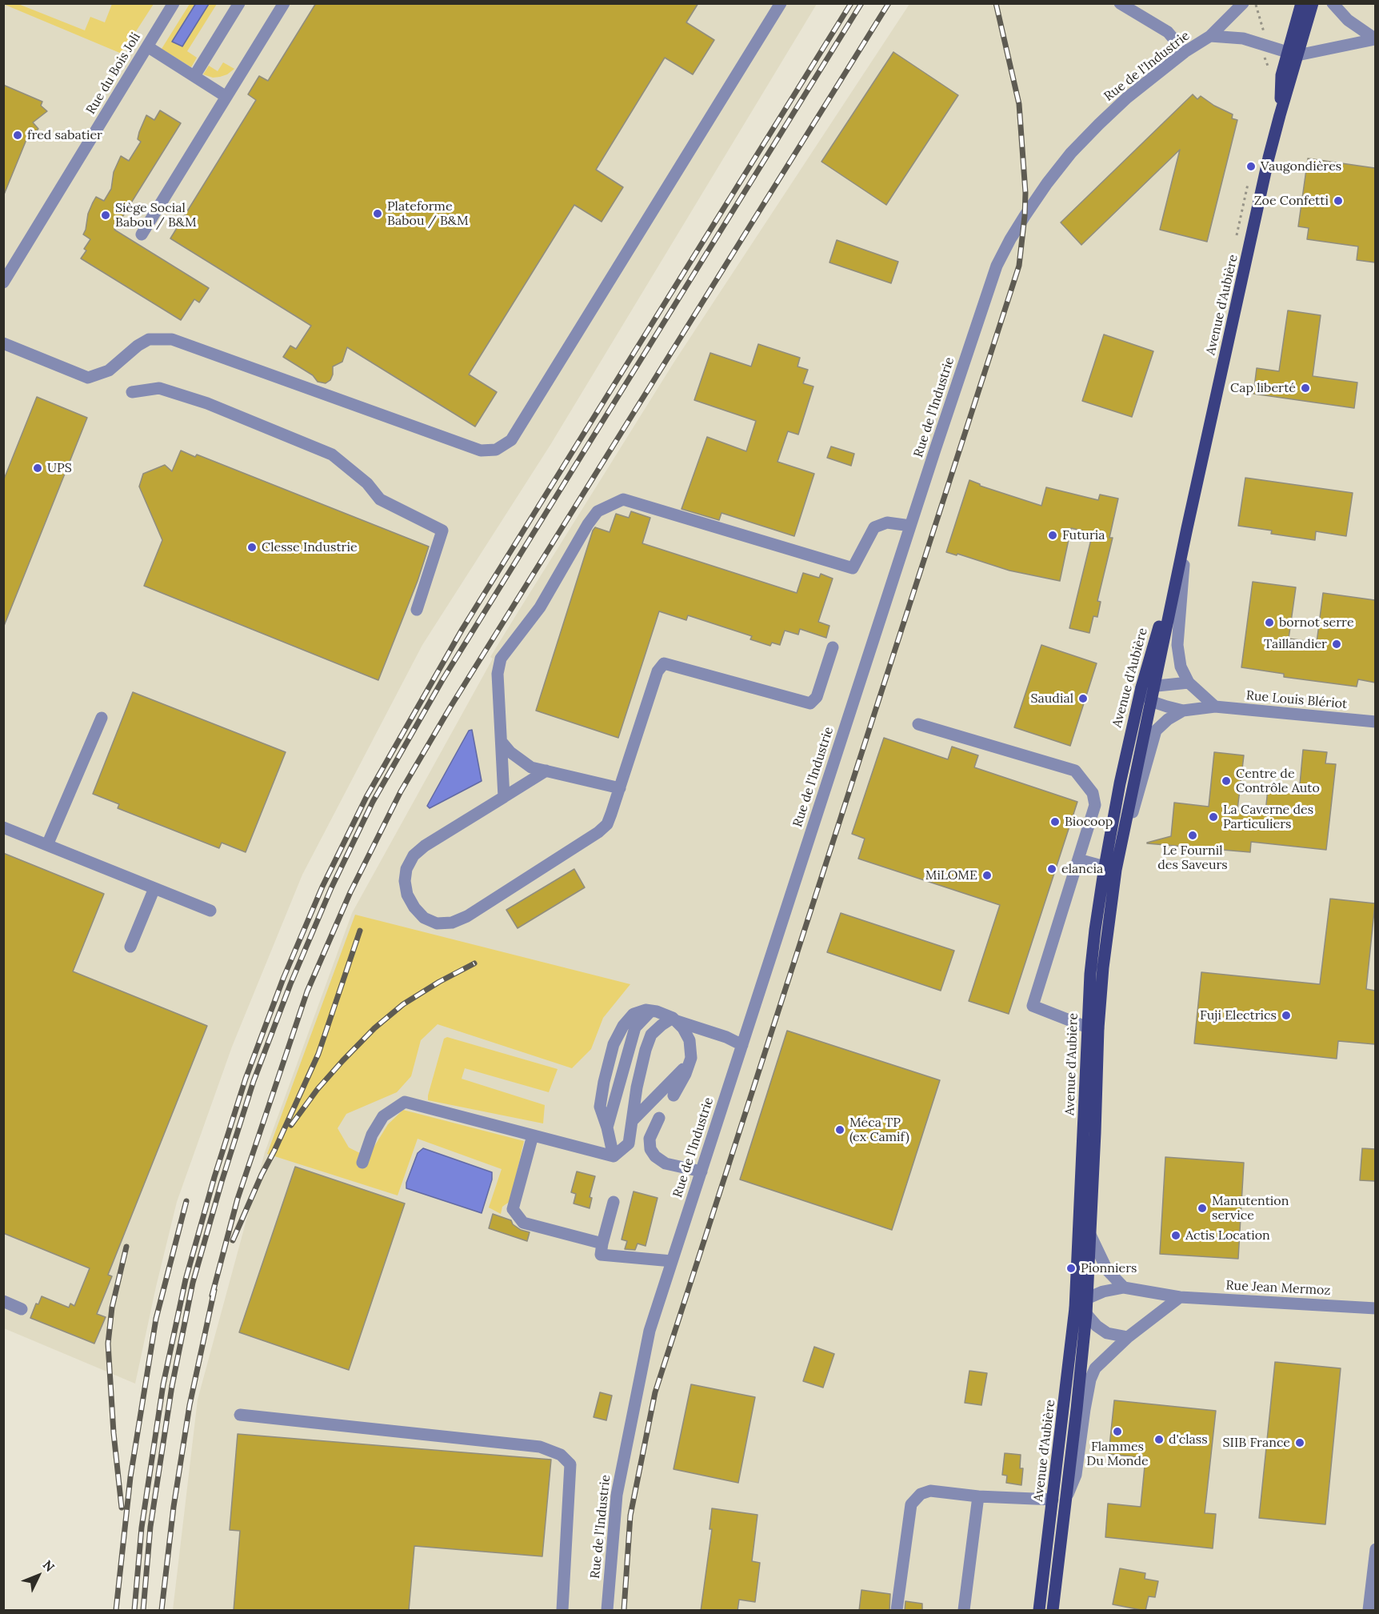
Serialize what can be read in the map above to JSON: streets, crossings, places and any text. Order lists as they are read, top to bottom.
{
  "streets": {
    "main road": ["Avenue d'Aubière"],
    "street": [
      "Rue de l'Industrie",
      "Rue du Bois Joli",
      "Rue Louis Blériot",
      "Rue Jean Mermoz"
    ]
  },
  "crossings": [
    ["Avenue d'Aubière", "Rue Louis Blériot"],
    ["Avenue d'Aubière", "Rue Jean Mermoz"]
  ],
  "places": [
    "fred sabatier",
    "Vaugondières",
    "Zoe Confetti",
    "Plateforme Babou / B&M",
    "Siège Social Babou / B&M",
    "Cap liberté",
    "UPS",
    "Futuria",
    "Clesse Industrie",
    "bornot serre",
    "Taillandier",
    "Saudial",
    "Centre de Contrôle Auto",
    "La Caverne des Particuliers",
    "Biocoop",
    "Le Fournil des Saveurs",
    "elancia",
    "MiLOME",
    "Fuji Electrics",
    "Méca TP (ex Camif)",
    "Manutention service",
    "Actis Location",
    "Pionniers",
    "Flammes Du Monde",
    "d'class",
    "SIIB France"
  ],
  "north": "top right"
}
